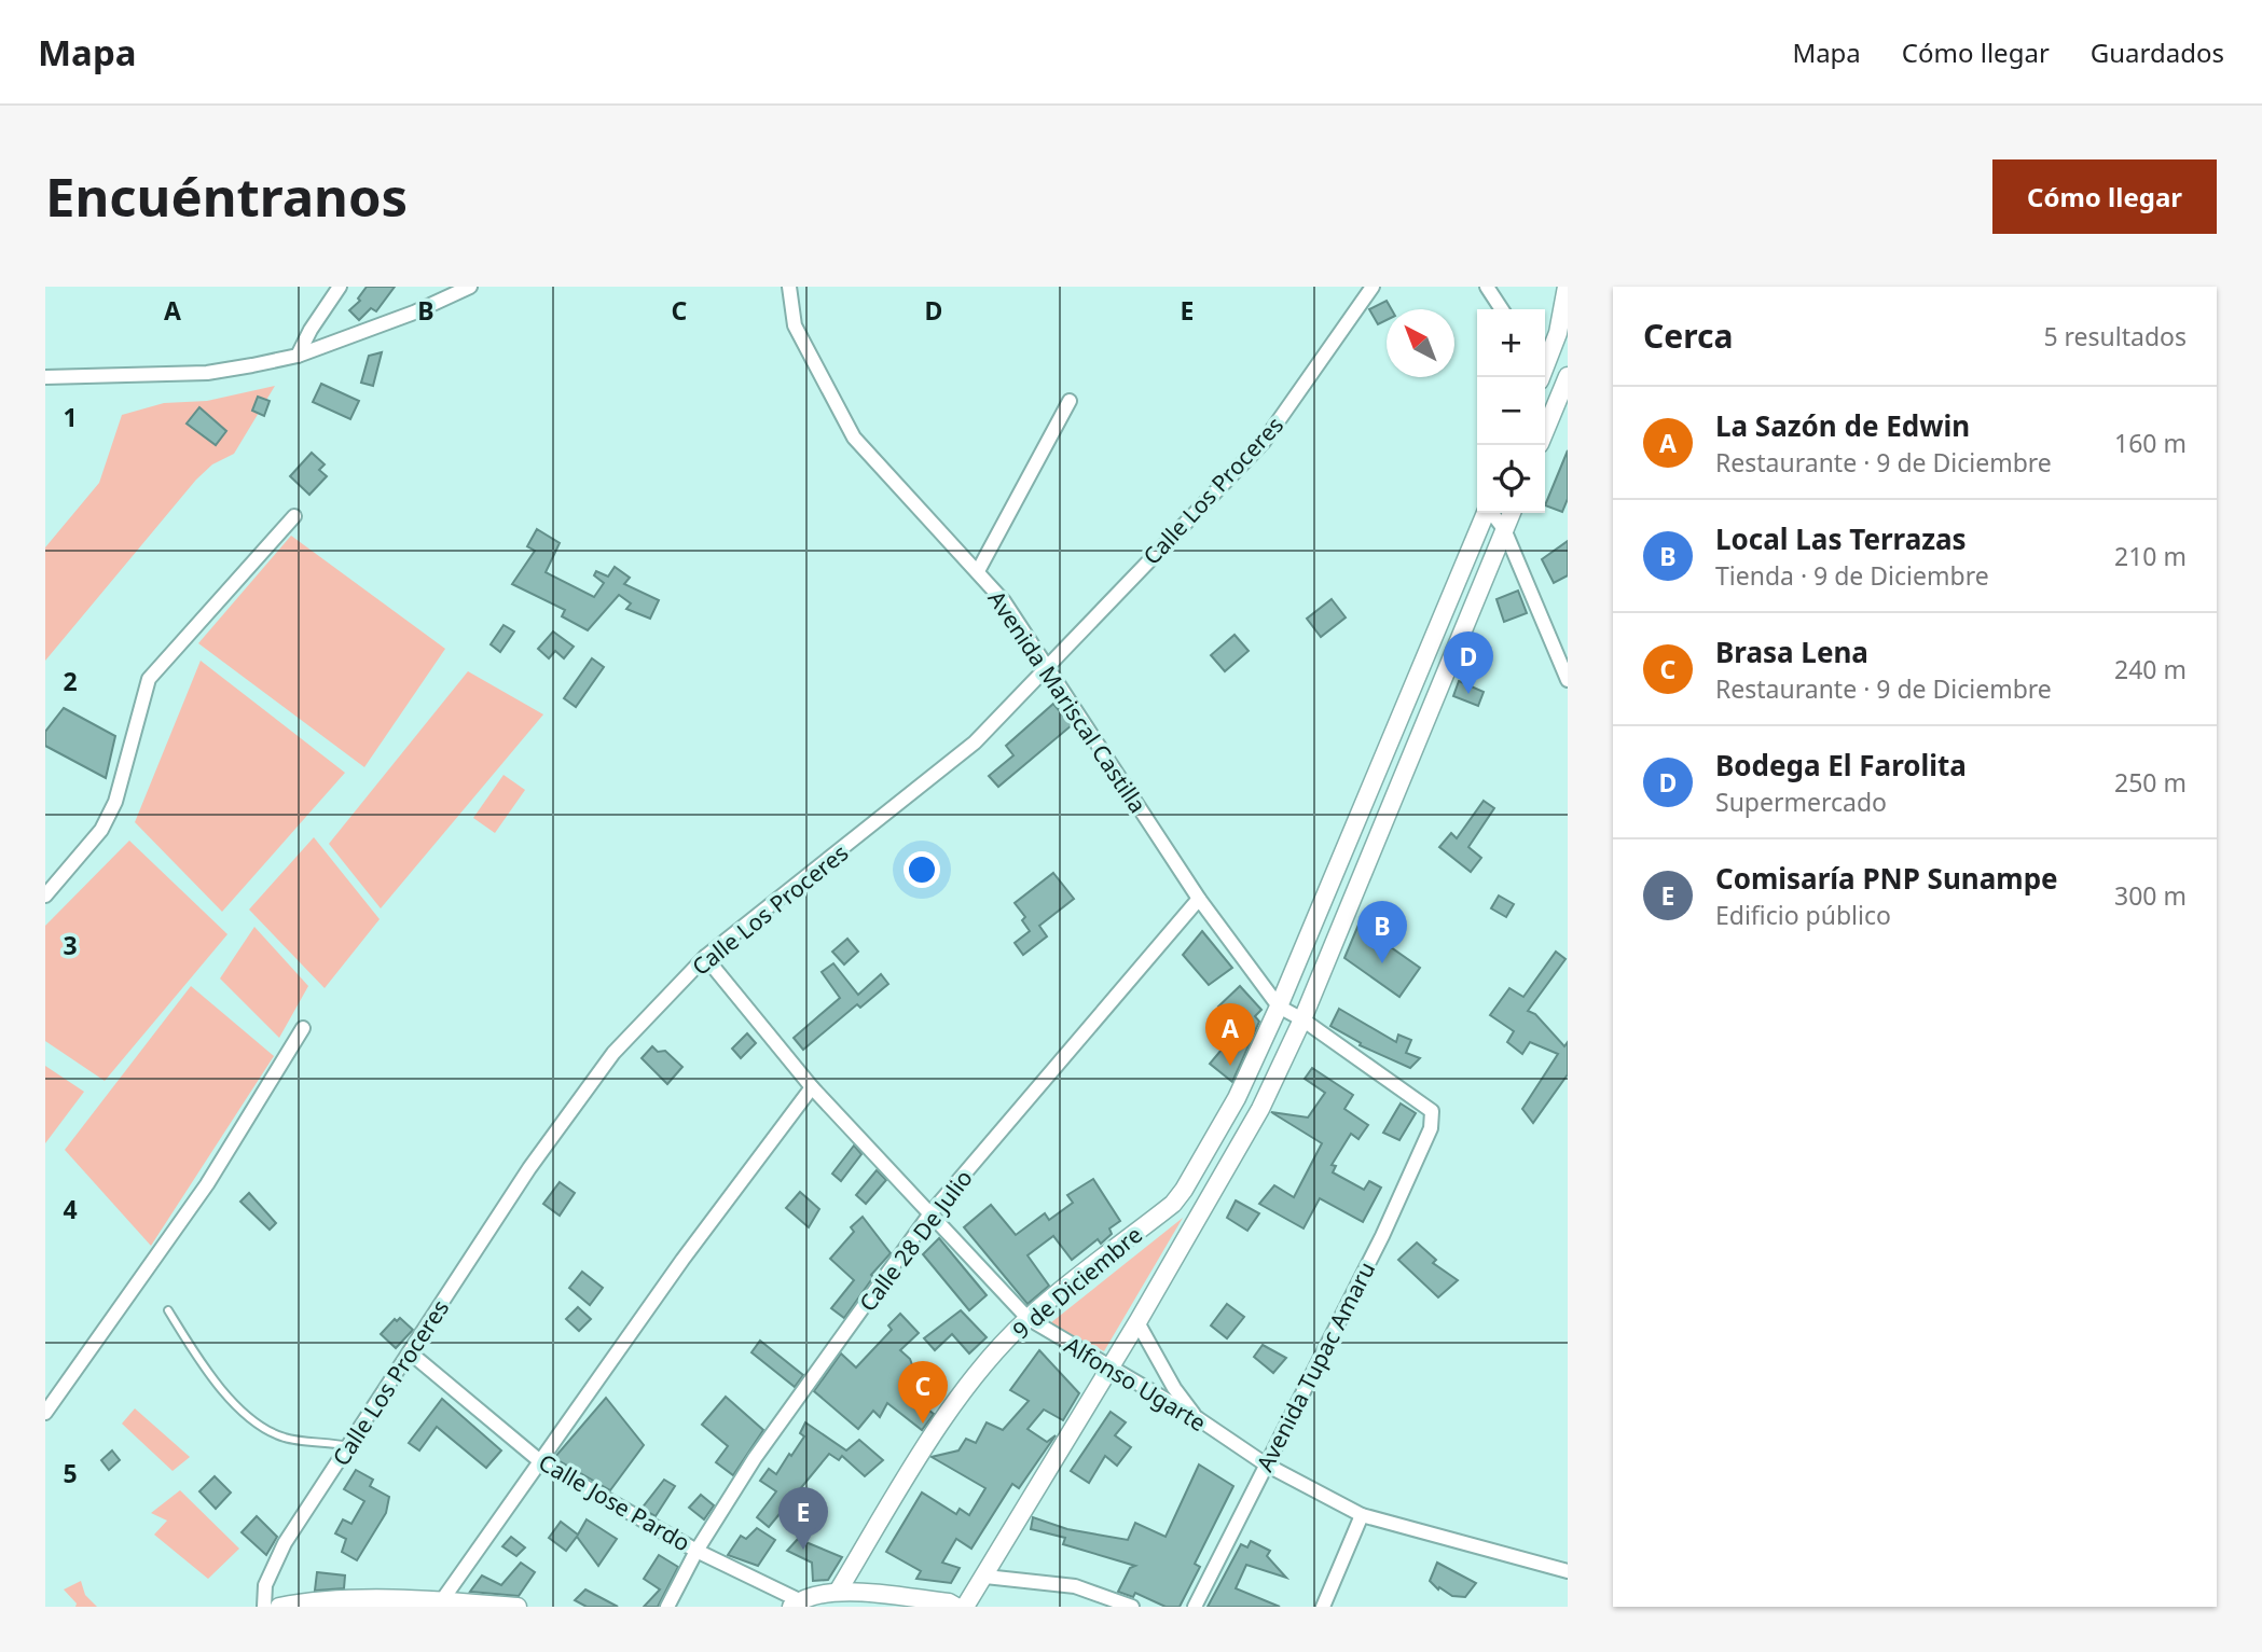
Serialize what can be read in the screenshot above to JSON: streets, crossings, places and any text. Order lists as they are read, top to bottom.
{
  "streets": {
    "main road": ["9 de Diciembre"],
    "street": [
      "Calle Los Proceres",
      "Avenida Mariscal Castilla",
      "Calle 28 De Julio",
      "Avenida Tupac Amaru",
      "Alfonso Ugarte",
      "Calle Jose Pardo"
    ]
  },
  "crossings": [
    ["Calle Los Proceres", "Avenida Mariscal Castilla"],
    ["Calle Los Proceres", "Alfonso Ugarte"],
    ["Calle Los Proceres", "Calle Jose Pardo"],
    ["Avenida Mariscal Castilla", "Calle 28 De Julio"],
    ["Avenida Mariscal Castilla", "9 de Diciembre"],
    ["Calle 28 De Julio", "Alfonso Ugarte"],
    ["Calle 28 De Julio", "Calle Jose Pardo"],
    ["9 de Diciembre", "Alfonso Ugarte"],
    ["Avenida Tupac Amaru", "Alfonso Ugarte"]
  ],
  "north": "top left",
  "page": {
    "header": "Mapa",
    "nav": ["Mapa", "Cómo llegar", "Guardados"],
    "buttons": "Cómo llegar",
    "title": "Encuéntranos",
    "heading": ["Cerca", "5 resultados"],
    "map_buttons": ["+", "−"],
    "list": [
      {
        "mark": "A",
        "name": "La Sazón de Edwin",
        "note": "Restaurante · 9 de Diciembre",
        "value": "160 m"
      },
      {
        "mark": "B",
        "name": "Local Las Terrazas",
        "note": "Tienda · 9 de Diciembre",
        "value": "210 m"
      },
      {
        "mark": "C",
        "name": "Brasa Lena",
        "note": "Restaurante · 9 de Diciembre",
        "value": "240 m"
      },
      {
        "mark": "D",
        "name": "Bodega El Farolita",
        "note": "Supermercado",
        "value": "250 m"
      },
      {
        "mark": "E",
        "name": "Comisaría PNP Sunampe",
        "note": "Edificio público",
        "value": "300 m"
      }
    ],
    "pins": [
      "D",
      "B",
      "A",
      "C",
      "E"
    ]
  },
  "grid": {
    "columns": [
      "A",
      "B",
      "C",
      "D",
      "E"
    ],
    "rows": [
      "1",
      "2",
      "3",
      "4",
      "5"
    ]
  }
}
